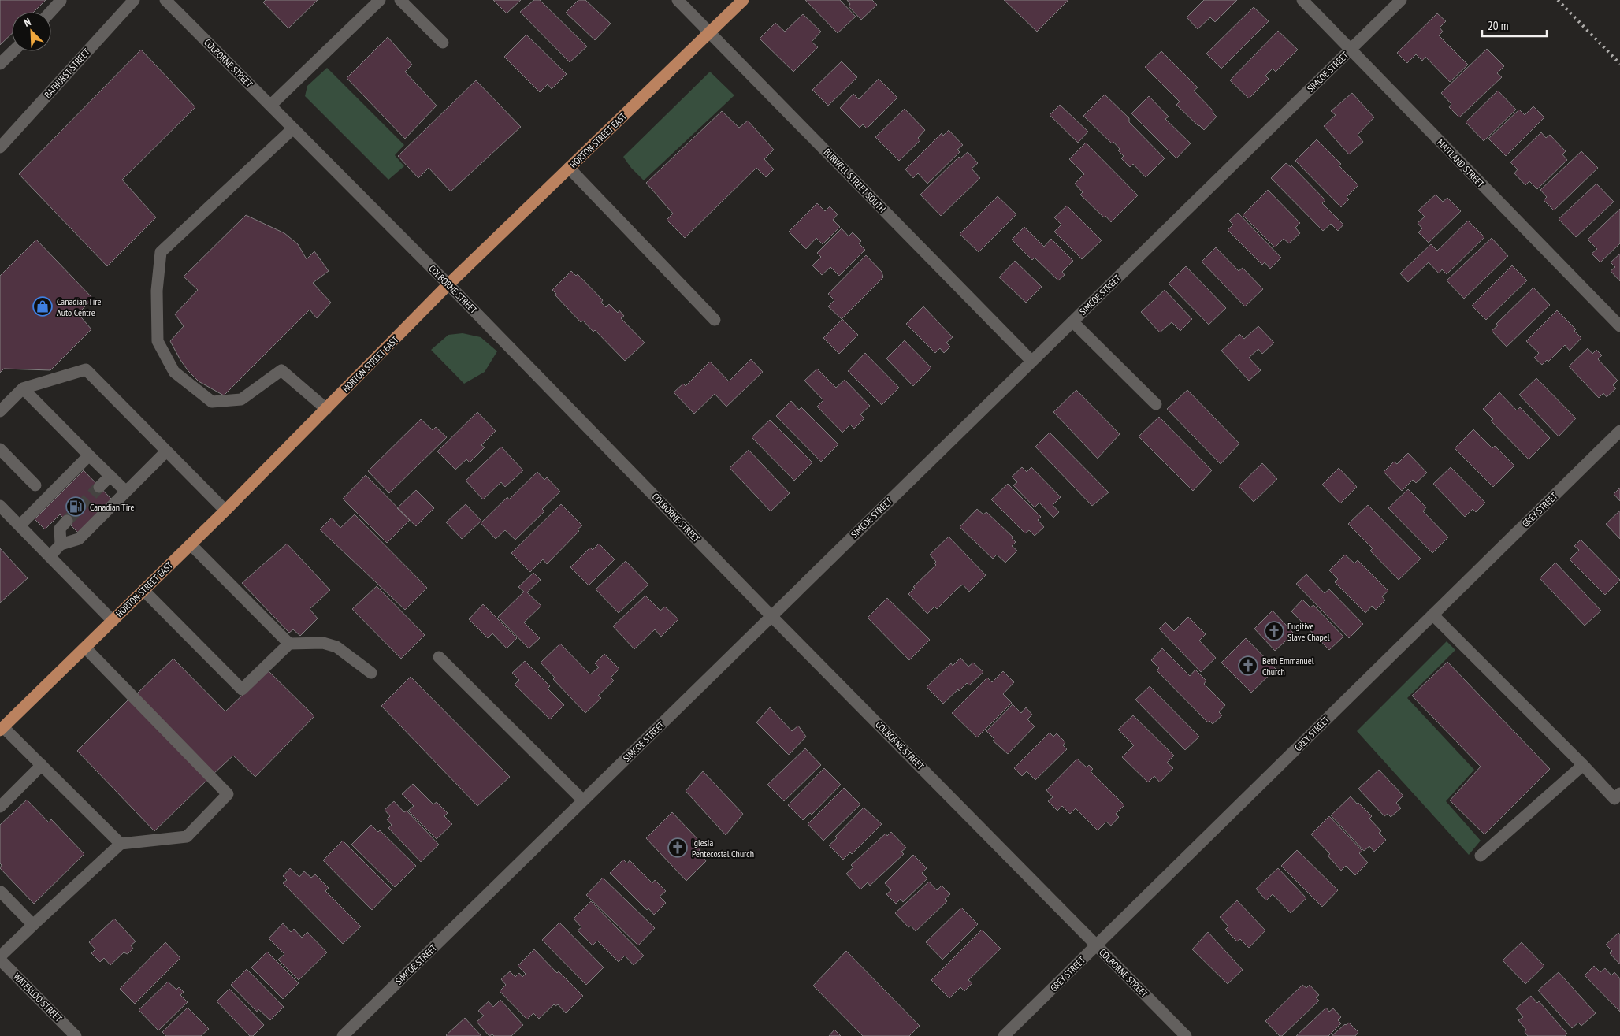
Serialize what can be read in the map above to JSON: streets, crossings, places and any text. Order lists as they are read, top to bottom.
{
  "streets": {
    "main road": ["HORTON STREET EAST"],
    "street": [
      "COLBORNE STREET",
      "SIMCOE STREET",
      "BATHURST STREET",
      "MAITLAND STREET",
      "BURWELL STREET SOUTH",
      "GREY STREET",
      "WATERLOO STREET"
    ]
  },
  "crossings": [
    ["COLBORNE STREET", "SIMCOE STREET"],
    ["COLBORNE STREET", "HORTON STREET EAST"],
    ["COLBORNE STREET", "GREY STREET"],
    ["SIMCOE STREET", "MAITLAND STREET"],
    ["SIMCOE STREET", "BURWELL STREET SOUTH"],
    ["HORTON STREET EAST", "BURWELL STREET SOUTH"]
  ],
  "places": {
    "shop": ["Canadian Tire Auto Centre"],
    "fuel station": ["Canadian Tire"],
    "church": ["Fugitive Slave Chapel", "Beth Emmanuel Church", "Iglesia Pentecostal Church"]
  },
  "scale_bar": "20 m",
  "north": "top left"
}
